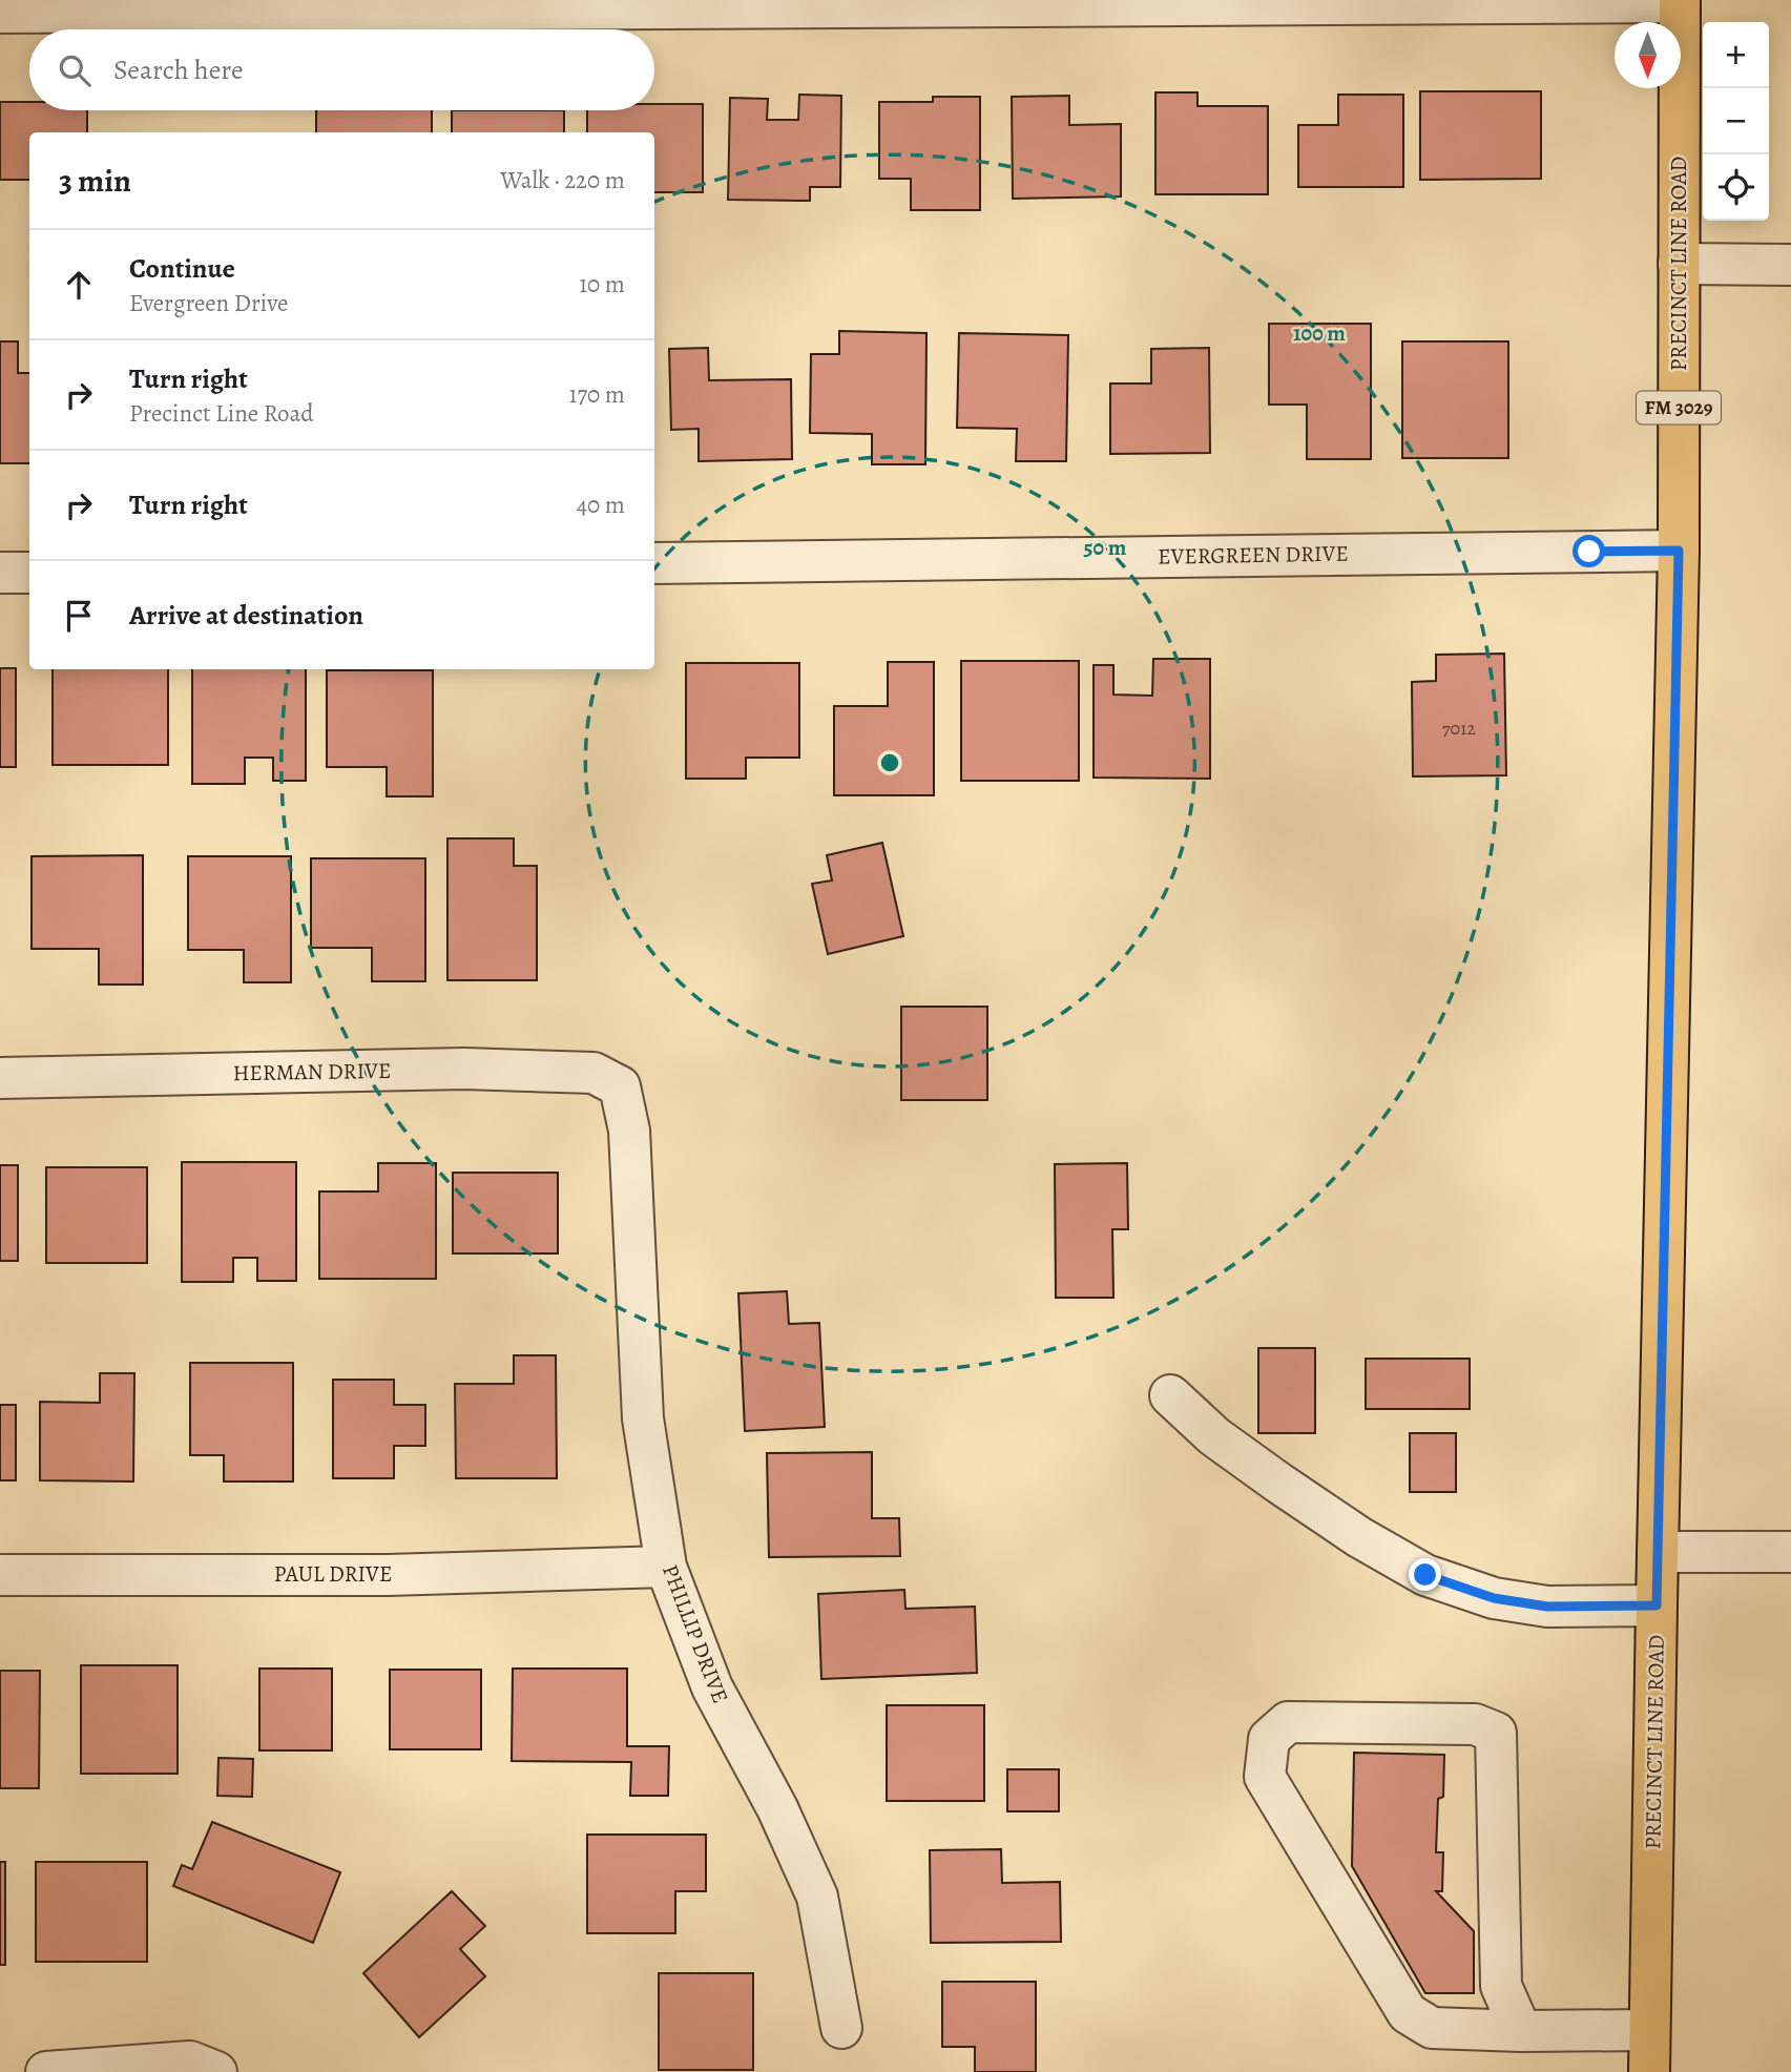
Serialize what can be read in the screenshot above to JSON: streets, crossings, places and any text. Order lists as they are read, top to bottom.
{
  "streets": {
    "main road": ["PRECINCT LINE ROAD", "FM 3029"],
    "street": [
      "EVERGREEN DRIVE",
      "HERMAN DRIVE",
      "PAUL DRIVE",
      "PHILLIP DRIVE"
    ]
  },
  "crossings": [
    ["PRECINCT LINE ROAD", "EVERGREEN DRIVE"],
    ["HERMAN DRIVE", "PHILLIP DRIVE"],
    ["PAUL DRIVE", "PHILLIP DRIVE"]
  ],
  "house_numbers": ["7012"],
  "north": "bottom",
  "page": {
    "map_buttons": ["+", "−"],
    "search": "Search here",
    "heading": ["3 min", "Walk · 220 m"],
    "list": [
      ["Continue", "Evergreen Drive", "10 m"],
      ["Turn right", "Precinct Line Road", "170 m"],
      ["Turn right", "40 m"],
      "Arrive at destination"
    ]
  },
  "rings": ["100 m", "50 m"]
}
